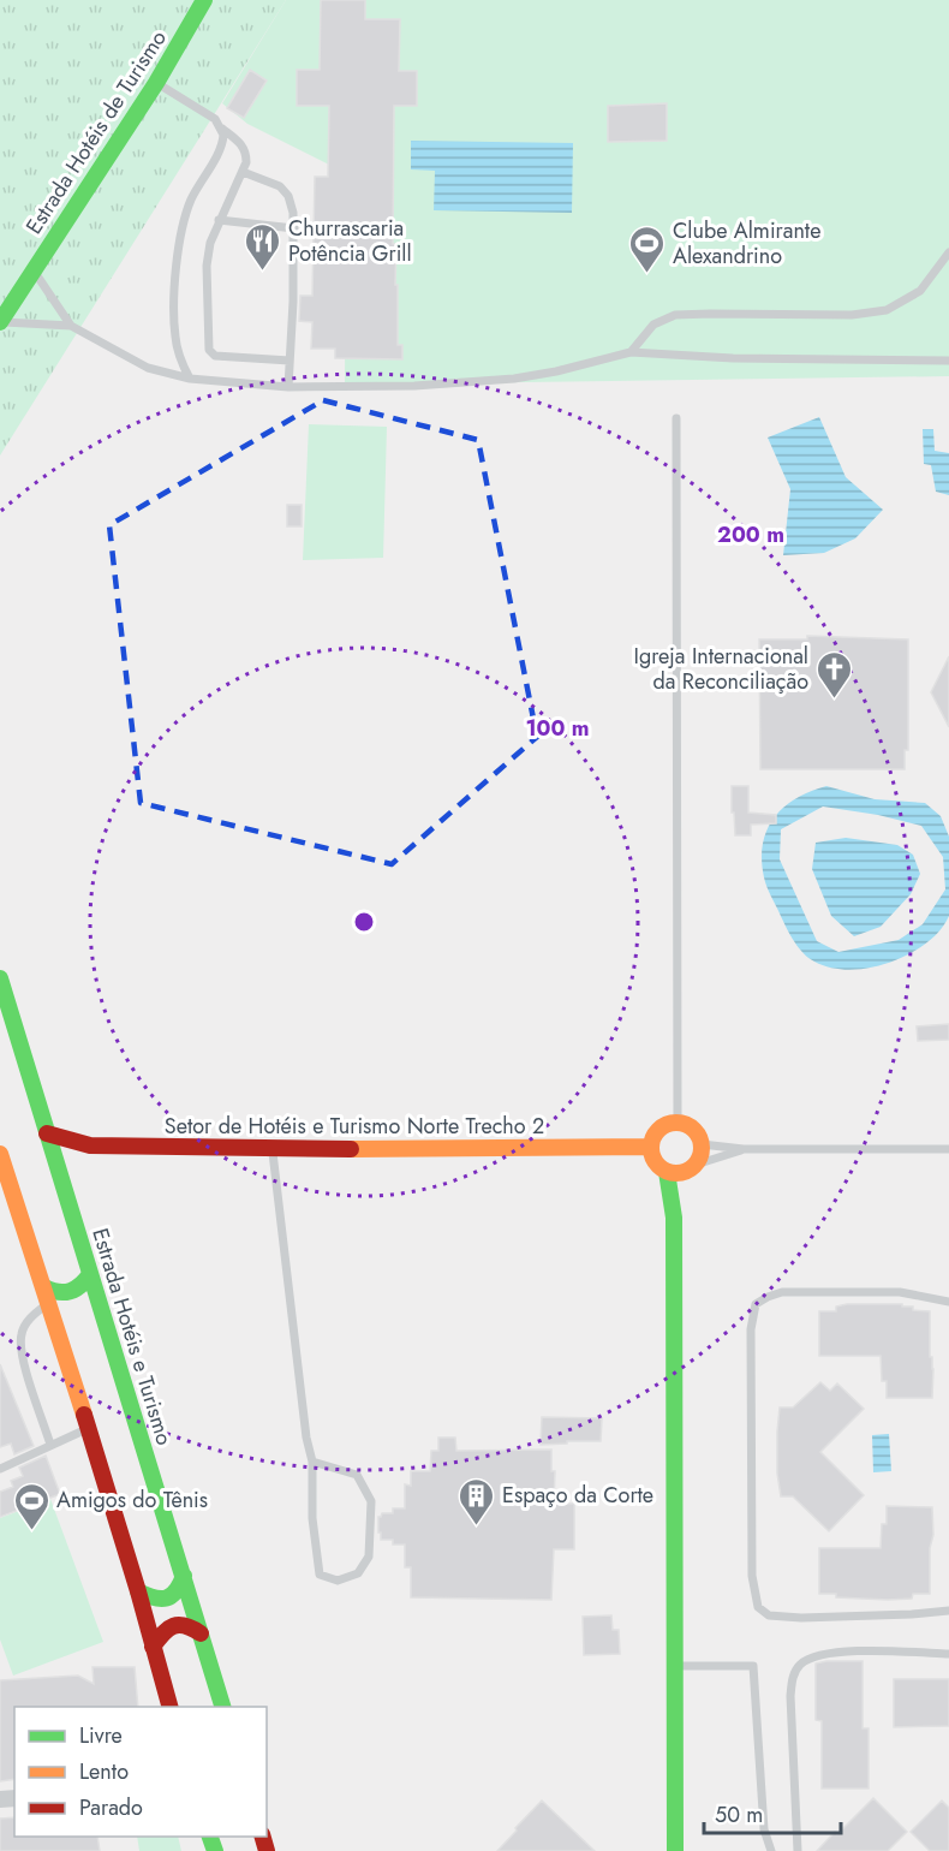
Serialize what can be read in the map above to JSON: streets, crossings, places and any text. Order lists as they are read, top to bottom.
{
  "streets": {
    "main road": ["Estrada Hotéis de Turismo", "Setor de Hotéis e Turismo Norte Trecho 2", "Estrada Hotéis e Turismo"]
  },
  "crossings": [
    ["Setor de Hotéis e Turismo Norte Trecho 2", "Estrada Hotéis e Turismo"]
  ],
  "places": {
    "restaurant": ["Churrascaria Potência Grill"],
    "sports": ["Clube Almirante Alexandrino", "Amigos do Tênis"],
    "church": ["Igreja Internacional da Reconciliação"],
    "building": ["Espaço da Corte"]
  },
  "legend": ["Livre", "Lento", "Parado"],
  "scale_bar": "50 m",
  "rings": ["200 m", "100 m"]
}
